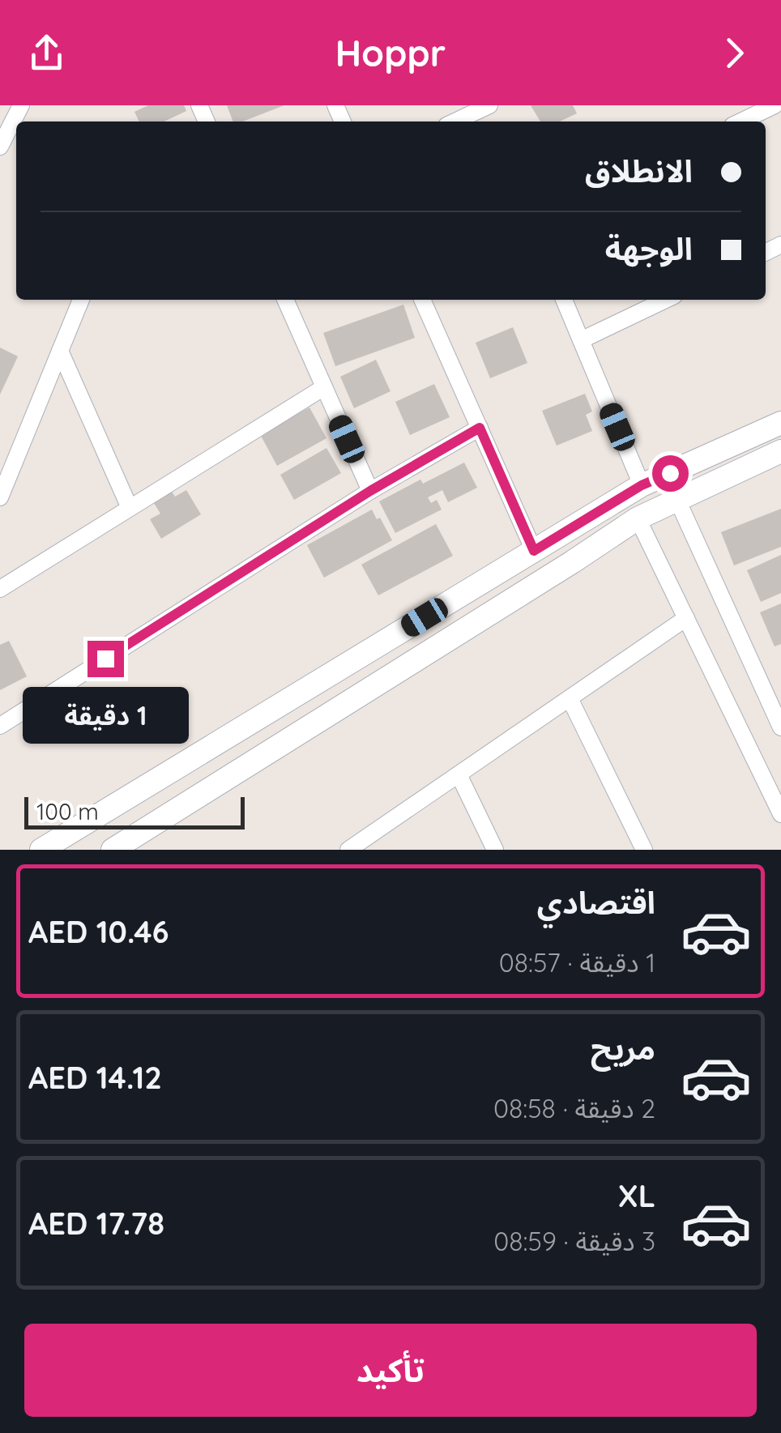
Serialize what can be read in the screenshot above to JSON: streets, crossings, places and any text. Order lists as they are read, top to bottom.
{
  "scale_bar": "100 m",
  "page": {
    "header": "Hoppr",
    "banner": ["الانطلاق", "الوجهة"],
    "bubble": "1 دقيقة",
    "scale": "100 m",
    "list": [
      {
        "name": "اقتصادي",
        "note": "1 دقيقة · 08:57",
        "value": "AED 10.46"
      },
      {
        "name": "مريح",
        "note": "2 دقيقة · 08:58",
        "value": "AED 14.12"
      },
      {
        "name": "XL",
        "note": "3 دقيقة · 08:59",
        "value": "AED 17.78"
      }
    ],
    "buttons": "تأكيد"
  }
}
